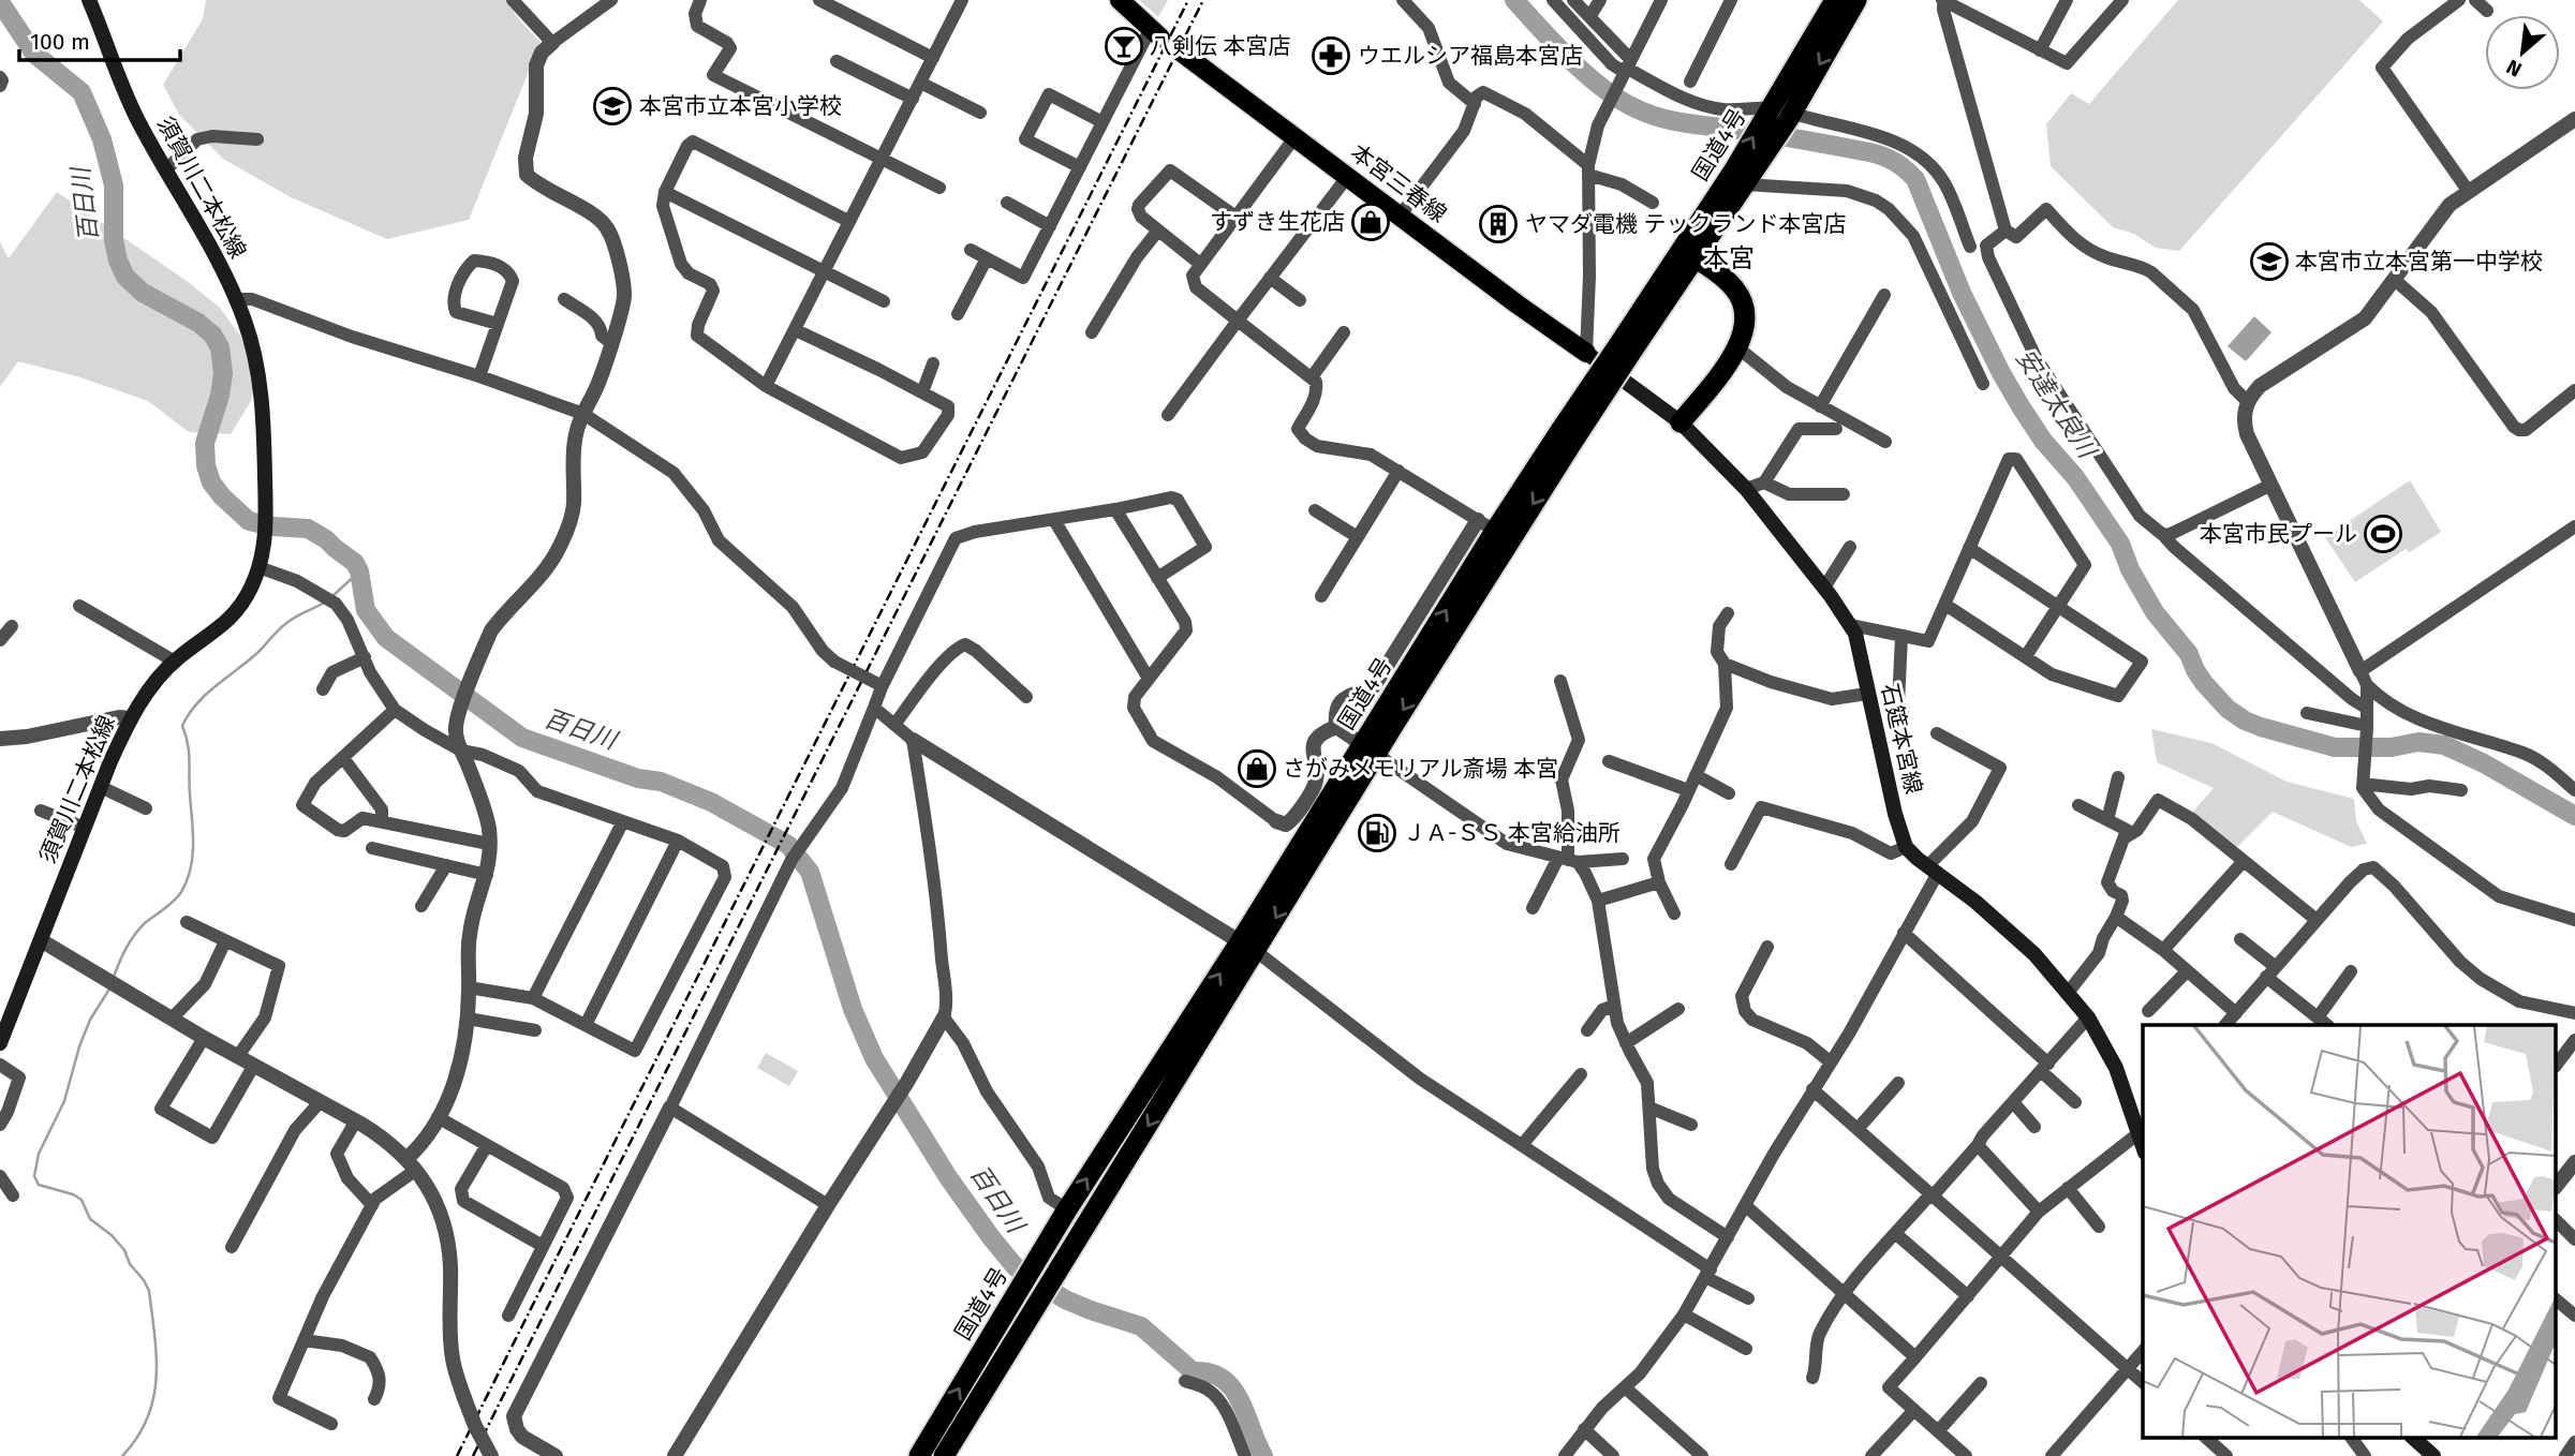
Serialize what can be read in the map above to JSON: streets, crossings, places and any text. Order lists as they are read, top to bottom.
{
  "streets": {
    "highway": ["国道4号"],
    "main road": ["本宮三春線", "須賀川二本松線", "石筵本宮線"]
  },
  "crossings": [
    ["本宮三春線", "石筵本宮線"]
  ],
  "districts": ["本宮"],
  "water": ["百日川", "安達太良川"],
  "places": {
    "bar": ["八剣伝 本宮店"],
    "pharmacy": ["ウエルシア福島本宮店"],
    "school or university": ["本宮市立本宮小学校", "本宮市立本宮第一中学校"],
    "shop": ["すずき生花店", "さがみメモリアル斎場 本宮"],
    "building": ["ヤマダ電機 テックランド本宮店"],
    "sports": ["本宮市民プール"],
    "fuel station": ["ＪＡ-ＳＳ 本宮給油所"]
  },
  "scale_bar": "100 m",
  "north": "bottom left"
}
